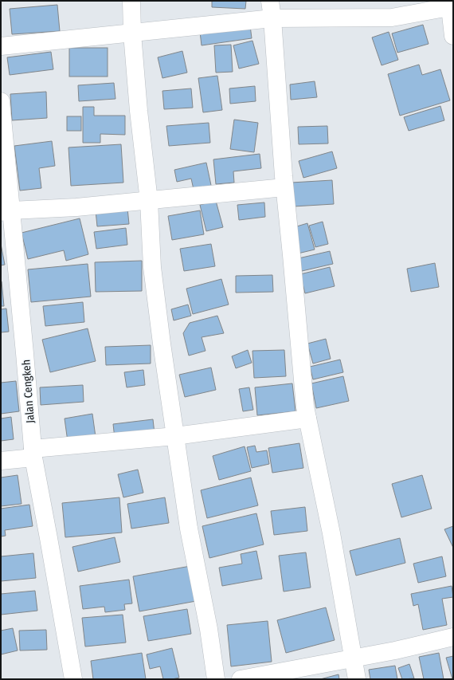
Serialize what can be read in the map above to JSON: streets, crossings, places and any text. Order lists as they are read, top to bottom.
{
  "streets": {
    "street": ["Jalan Cengkeh"]
  }
}
